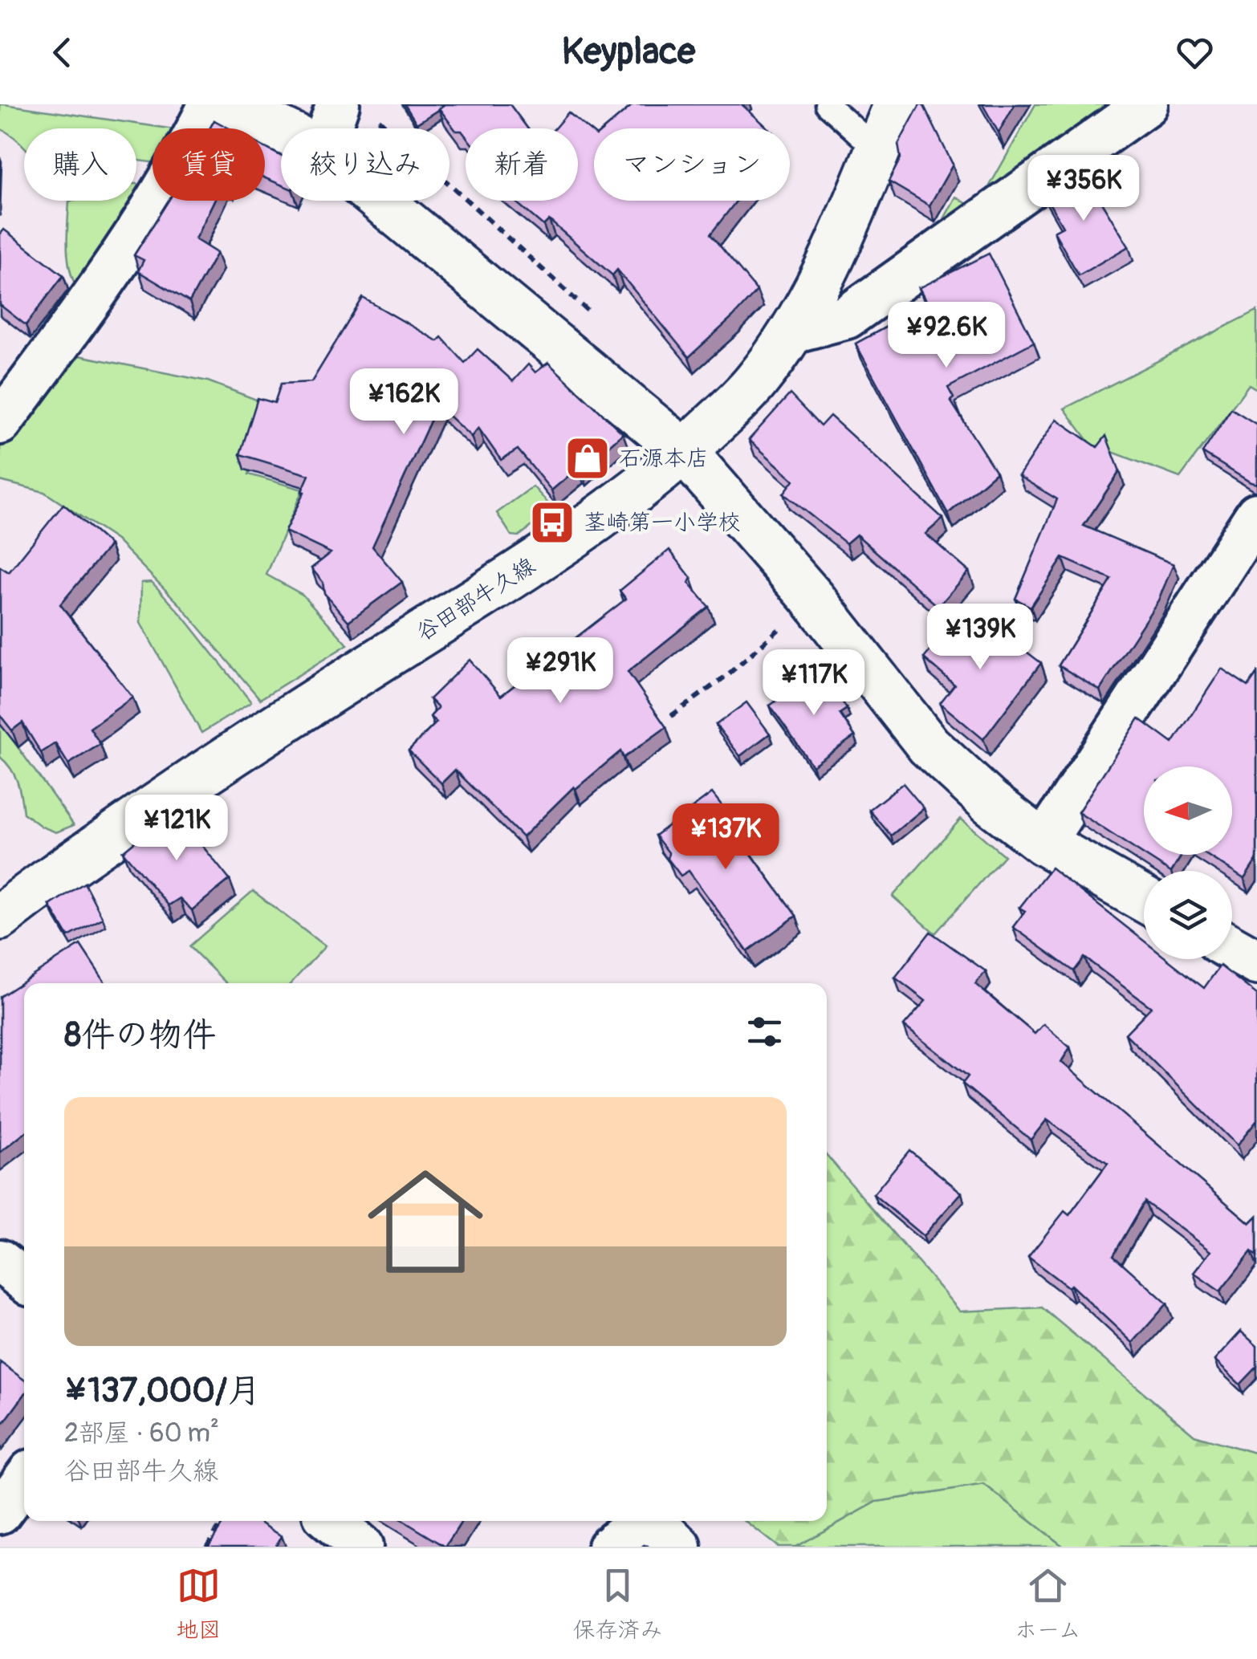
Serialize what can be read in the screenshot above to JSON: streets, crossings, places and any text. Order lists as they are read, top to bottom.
{
  "streets": {
    "street": ["谷田部牛久線"]
  },
  "places": {
    "shop": ["石源本店"],
    "bus stop": ["茎崎第一小学校"]
  },
  "north": "left",
  "page": {
    "header": "Keyplace",
    "chip": [
      "購入",
      "賃貸",
      "絞り込み",
      "新着",
      "マンション"
    ],
    "price": [
      "¥356K",
      "¥92.6K",
      "¥162K",
      "¥139K",
      "¥291K",
      "¥117K",
      "¥121K",
      "¥137K"
    ],
    "heading": "8件の物件",
    "list": [
      {
        "name": "¥137,000/月",
        "note": "2部屋 · 60 m² · 谷田部牛久線"
      }
    ],
    "tabs": ["地図", "保存済み", "ホーム"]
  }
}
